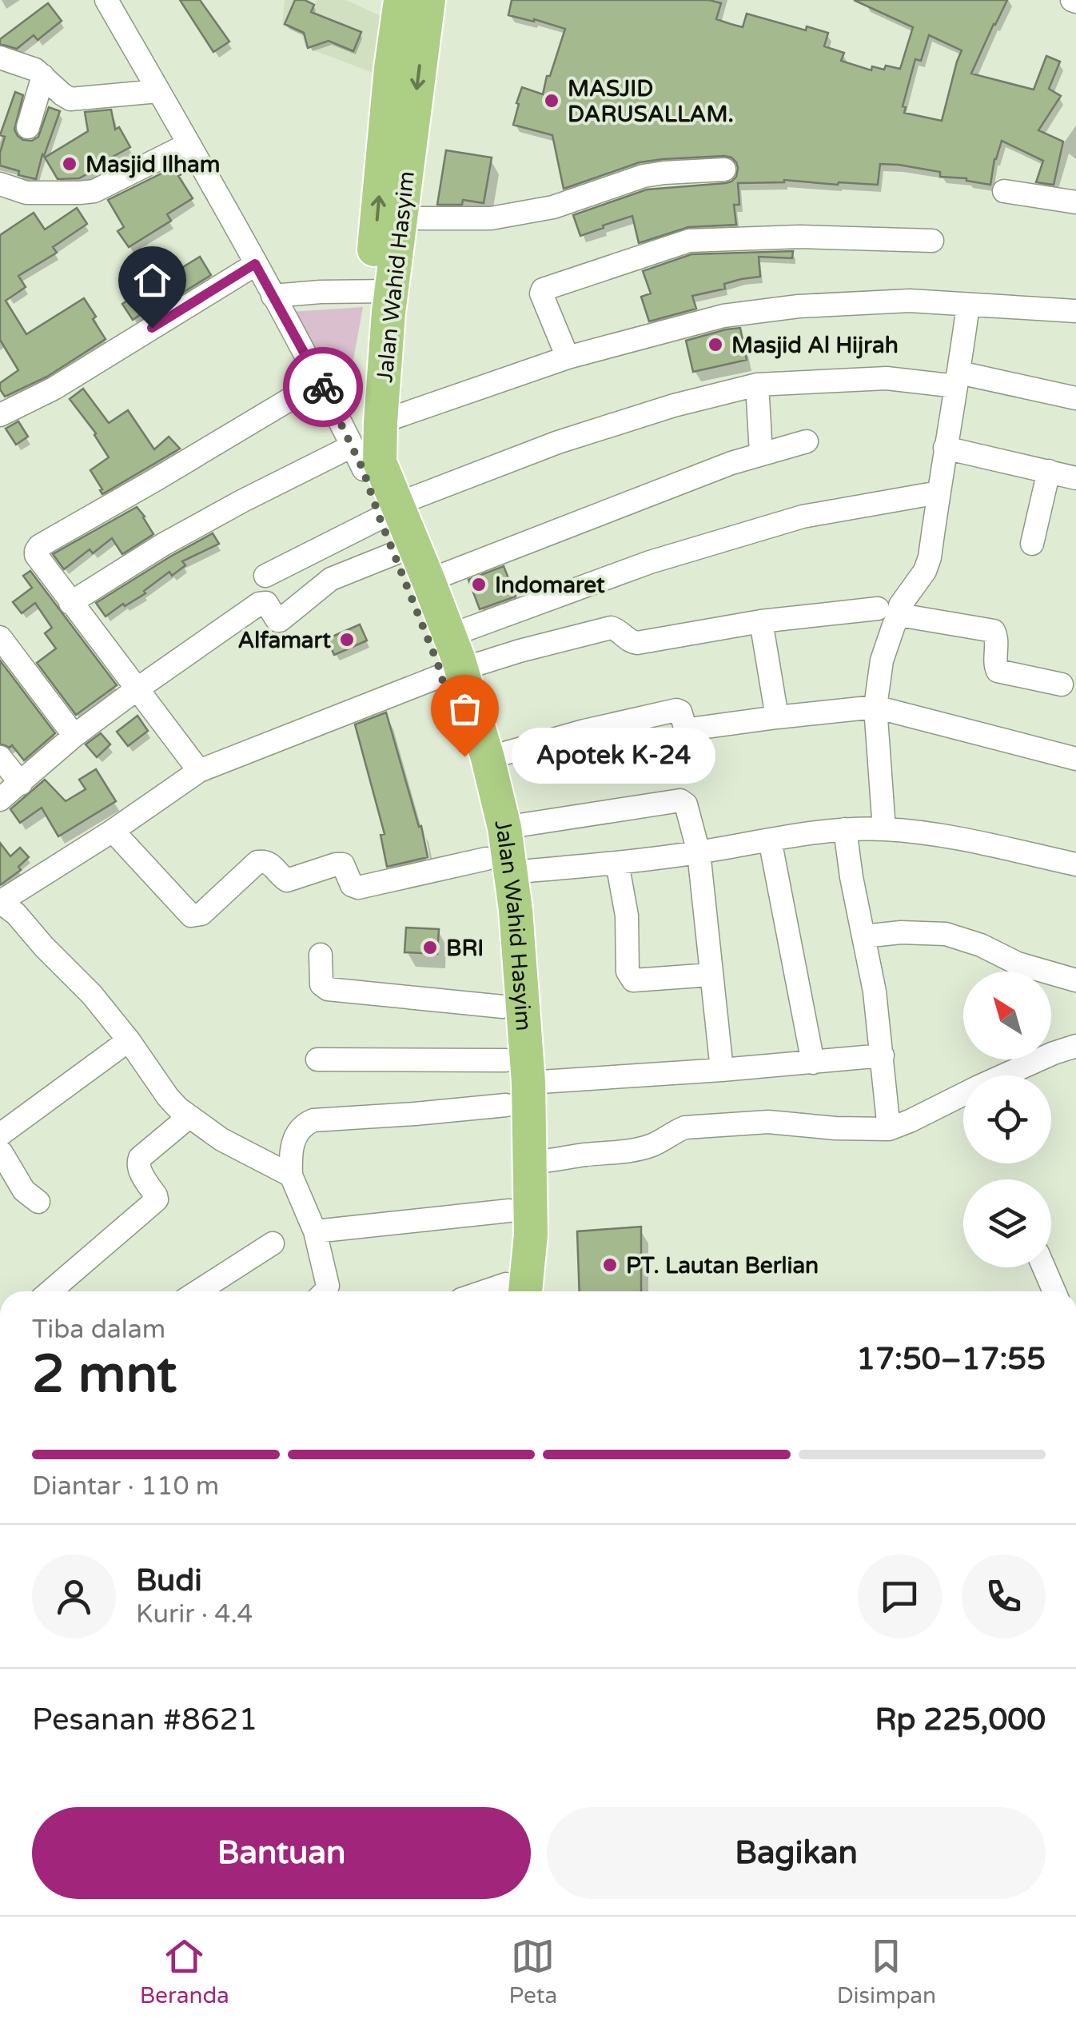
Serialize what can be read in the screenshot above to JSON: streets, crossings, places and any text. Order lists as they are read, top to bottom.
{
  "streets": {
    "highway": ["Jalan Wahid Hasyim"]
  },
  "places": [
    "MASJID DARUSALLAM.",
    "Masjid Ilham",
    "Masjid Al Hijrah",
    "Indomaret",
    "Alfamart",
    "Apotek K-24",
    "BRI",
    "PT. Lautan Berlian"
  ],
  "north": "top left",
  "page": {
    "bubble": "Apotek K-24",
    "heading": ["2 mnt", "Tiba dalam", "17:50–17:55"],
    "panel": [
      "Budi",
      "Kurir · 4.4",
      "Pesanan #8621",
      "Rp 225,000"
    ],
    "bar": "Diantar · 110 m",
    "buttons": ["Bantuan", "Bagikan"],
    "tabs": ["Beranda", "Peta", "Disimpan"]
  }
}
